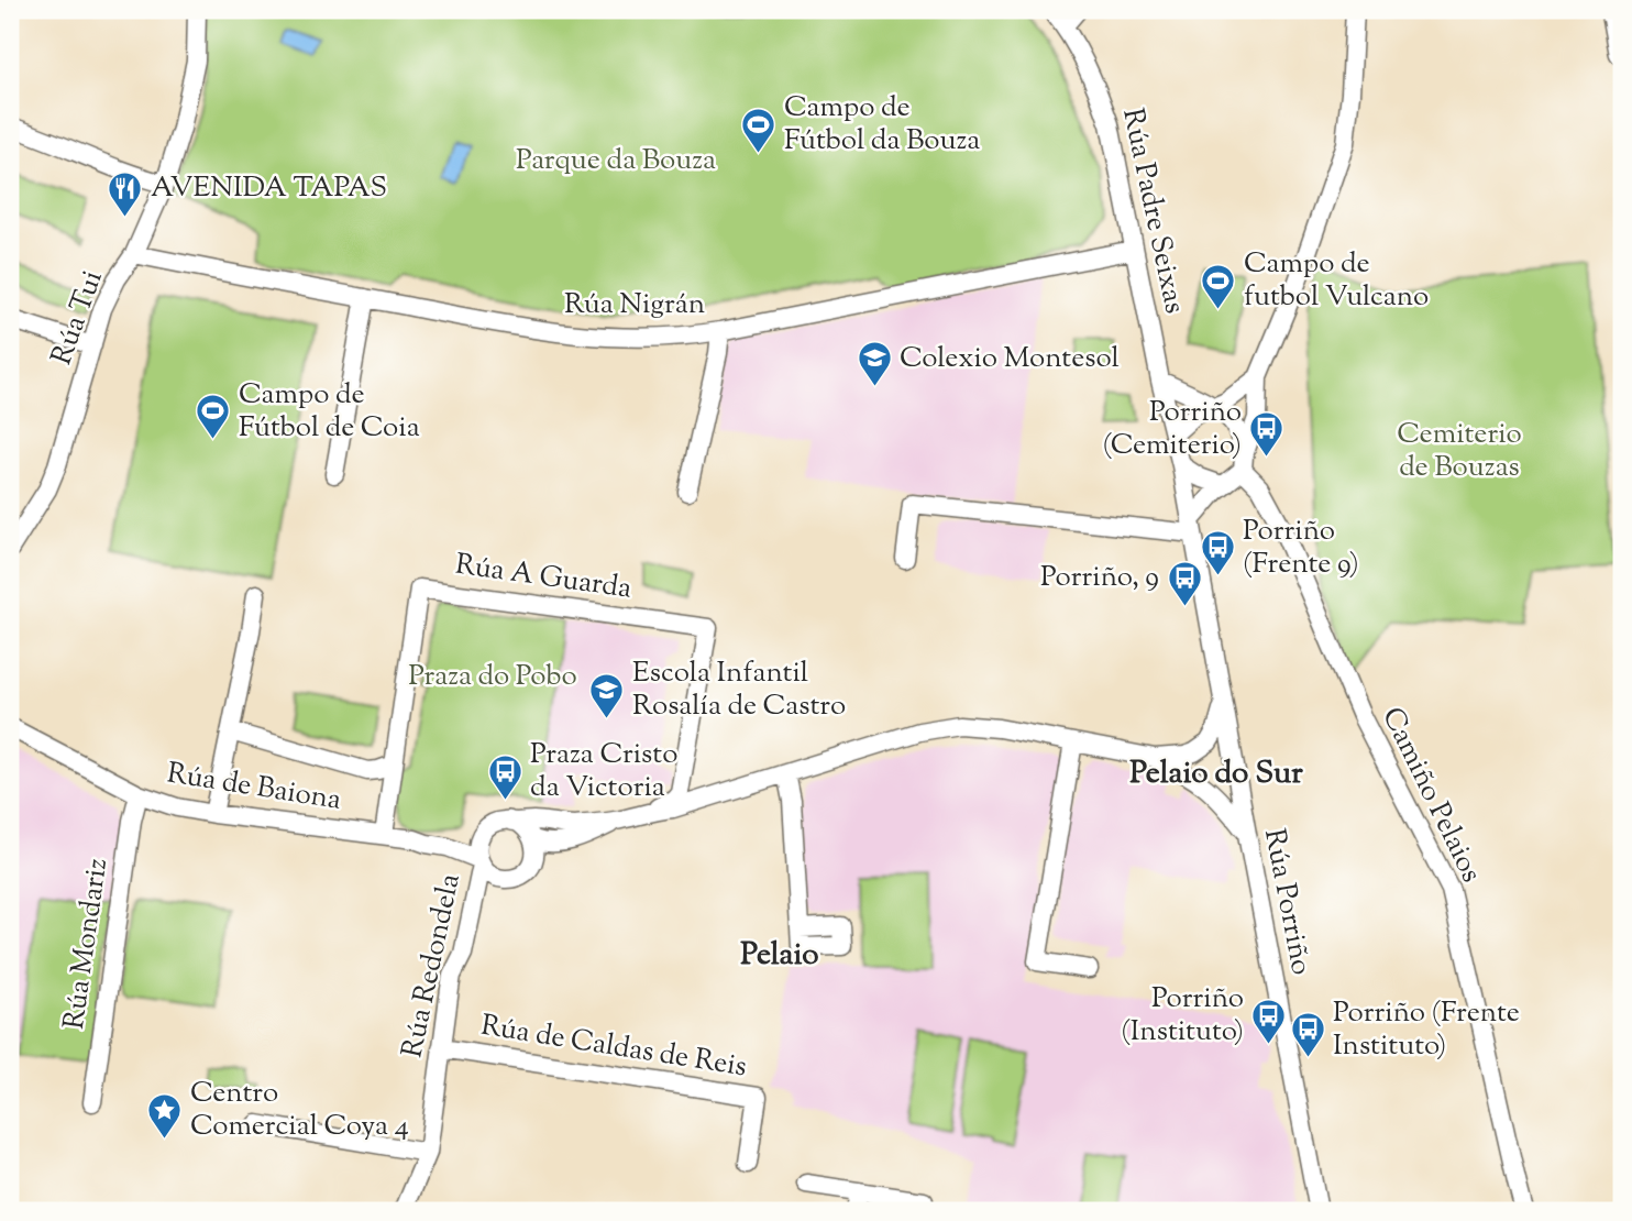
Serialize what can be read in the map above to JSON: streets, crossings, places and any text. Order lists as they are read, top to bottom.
{
  "streets": {
    "street": [
      "Rúa Padre Seixas",
      "Rúa Nigrán",
      "Rúa Tui",
      "Rúa A Guarda",
      "Rúa de Baiona",
      "Camiño Pelaios",
      "Rúa Porriño",
      "Rúa Mondariz",
      "Rúa Redondela",
      "Rúa de Caldas de Reis"
    ]
  },
  "crossings": [
    ["Rúa Padre Seixas", "Rúa Nigrán"],
    ["Rúa Padre Seixas", "Camiño Pelaios"],
    ["Rúa Padre Seixas", "Rúa Porriño"],
    ["Rúa Nigrán", "Rúa Tui"],
    ["Rúa A Guarda", "Rúa de Baiona"],
    ["Rúa de Baiona", "Rúa Porriño"],
    ["Rúa de Baiona", "Rúa Mondariz"],
    ["Rúa de Baiona", "Rúa Redondela"],
    ["Camiño Pelaios", "Rúa Porriño"],
    ["Rúa Redondela", "Rúa de Caldas de Reis"]
  ],
  "districts": ["Pelaio do Sur", "Pelaio"],
  "parks": ["Parque da Bouza", "Cemiterio de Bouzas", "Praza do Pobo"],
  "places": {
    "sports": ["Campo de Fútbol da Bouza", "Campo de futbol Vulcano", "Campo de Fútbol de Coia"],
    "restaurant": ["AVENIDA TAPAS"],
    "school or university": ["Colexio Montesol", "Escola Infantil Rosalía de Castro"],
    "bus stop": [
      "Porriño (Cemiterio)",
      "Porriño (Frente 9)",
      "Porriño, 9",
      "Praza Cristo da Victoria",
      "Porriño (Instituto)",
      "Porriño (Frente Instituto)"
    ],
    "place": ["Centro Comercial Coya 4"]
  }
}
